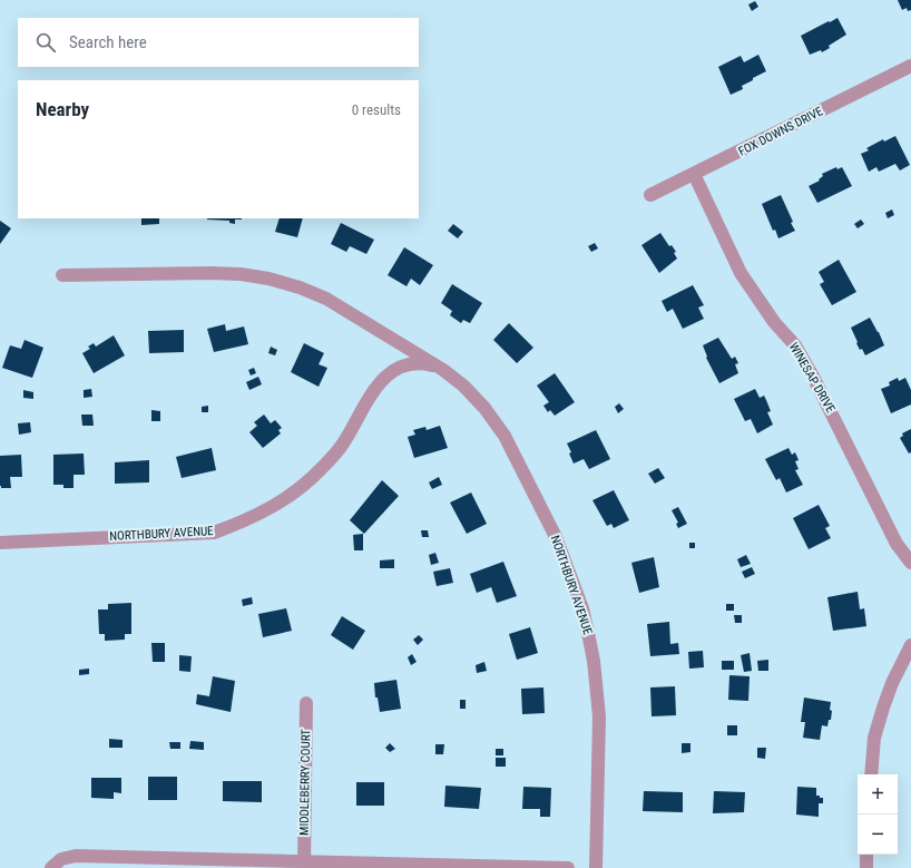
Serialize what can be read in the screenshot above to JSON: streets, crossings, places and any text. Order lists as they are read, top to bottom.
{
  "streets": {
    "street": [
      "FOX DOWNS DRIVE",
      "WINESAP DRIVE",
      "NORTHBURY AVENUE",
      "MIDDLEBERRY COURT"
    ]
  },
  "crossings": [
    ["FOX DOWNS DRIVE", "WINESAP DRIVE"]
  ],
  "page": {
    "search": "Search here",
    "heading": ["Nearby", "0 results"],
    "map_buttons": ["+", "−"]
  }
}
